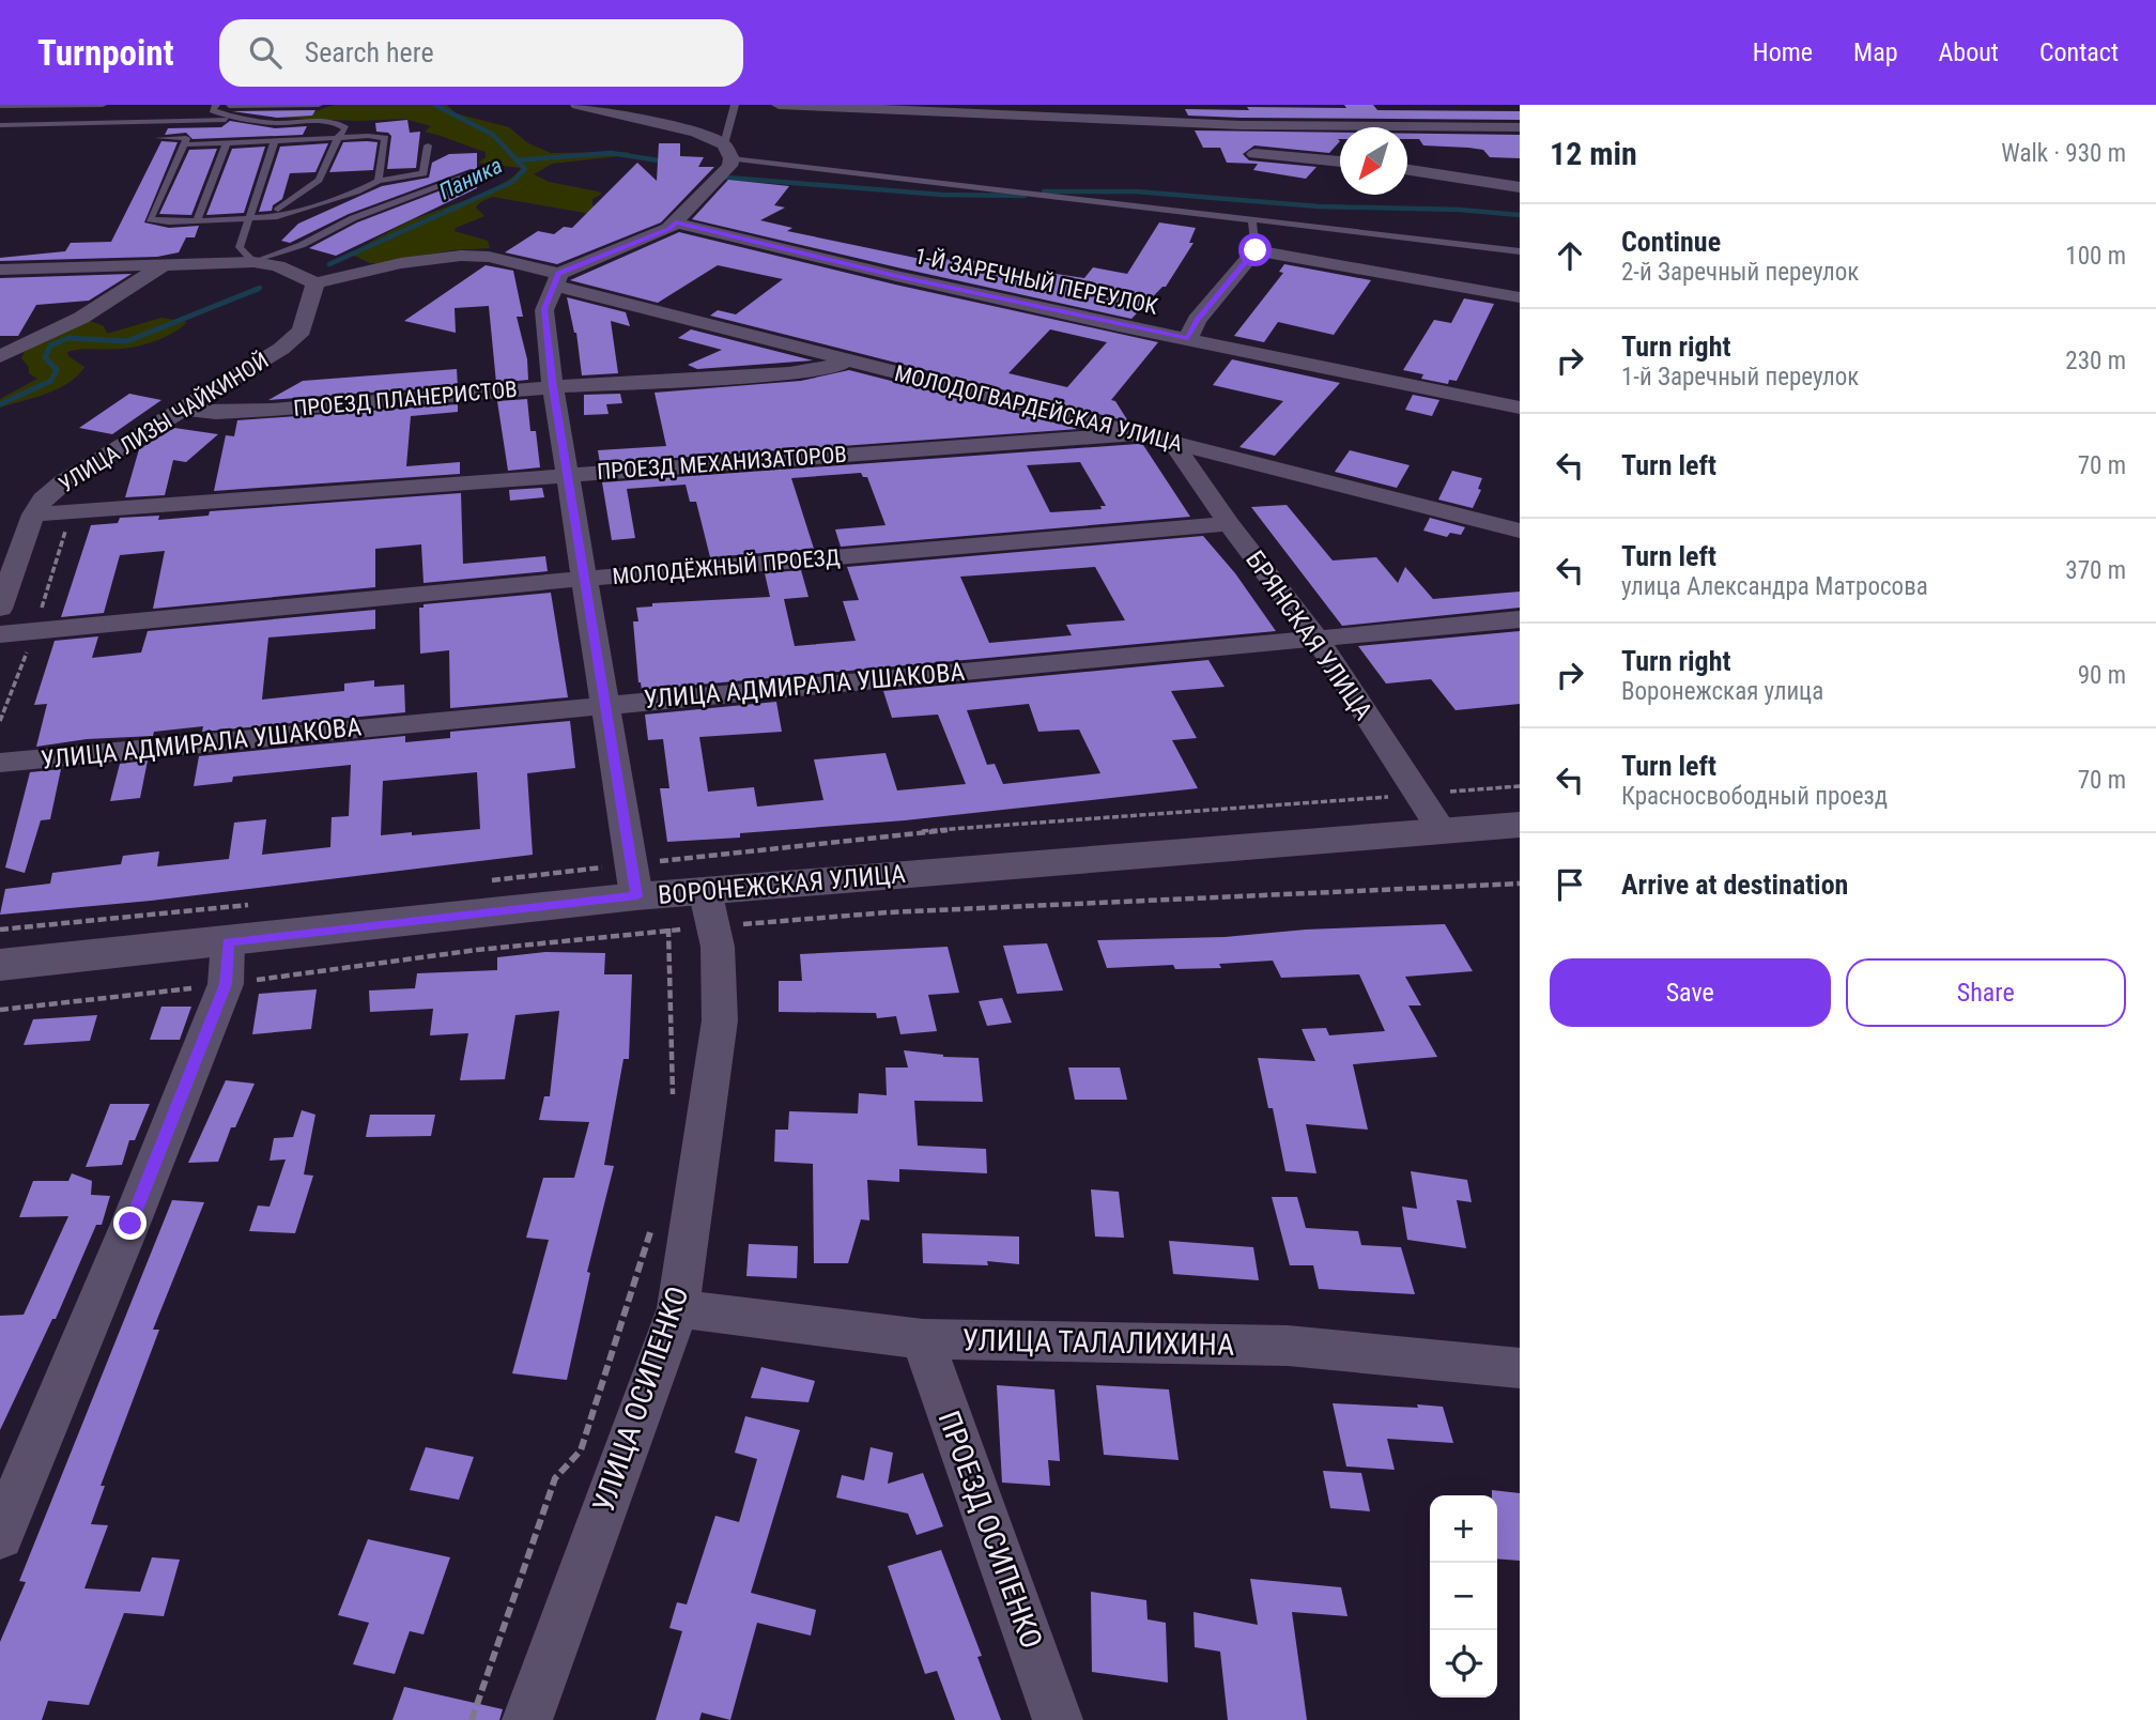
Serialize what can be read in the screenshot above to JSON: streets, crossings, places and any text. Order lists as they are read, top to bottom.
{
  "streets": {
    "street": [
      "1-Й ЗАРЕЧНЫЙ ПЕРЕУЛОК",
      "ПРОЕЗД ПЛАНЕРИСТОВ",
      "МОЛОДОГВАРДЕЙСКАЯ УЛИЦА",
      "УЛИЦА ЛИЗЫ ЧАЙКИНОЙ",
      "ПРОЕЗД МЕХАНИЗАТОРОВ",
      "МОЛОДЁЖНЫЙ ПРОЕЗД",
      "БРЯНСКАЯ УЛИЦА",
      "УЛИЦА АДМИРАЛА УШАКОВА",
      "ВОРОНЕЖСКАЯ УЛИЦА",
      "УЛИЦА ТАЛАЛИХИНА",
      "УЛИЦА ОСИПЕНКО",
      "ПРОЕЗД ОСИПЕНКО"
    ]
  },
  "crossings": [
    ["ПРОЕЗД ПЛАНЕРИСТОВ", "МОЛОДОГВАРДЕЙСКАЯ УЛИЦА"],
    ["ПРОЕЗД ПЛАНЕРИСТОВ", "УЛИЦА ЛИЗЫ ЧАЙКИНОЙ"],
    ["МОЛОДОГВАРДЕЙСКАЯ УЛИЦА", "УЛИЦА ЛИЗЫ ЧАЙКИНОЙ"],
    ["МОЛОДОГВАРДЕЙСКАЯ УЛИЦА", "ПРОЕЗД МЕХАНИЗАТОРОВ"],
    ["МОЛОДОГВАРДЕЙСКАЯ УЛИЦА", "БРЯНСКАЯ УЛИЦА"],
    ["УЛИЦА ЛИЗЫ ЧАЙКИНОЙ", "ПРОЕЗД МЕХАНИЗАТОРОВ"],
    ["МОЛОДЁЖНЫЙ ПРОЕЗД", "БРЯНСКАЯ УЛИЦА"],
    ["БРЯНСКАЯ УЛИЦА", "УЛИЦА АДМИРАЛА УШАКОВА"],
    ["БРЯНСКАЯ УЛИЦА", "ВОРОНЕЖСКАЯ УЛИЦА"],
    ["ВОРОНЕЖСКАЯ УЛИЦА", "УЛИЦА ОСИПЕНКО"],
    ["УЛИЦА ТАЛАЛИХИНА", "УЛИЦА ОСИПЕНКО"],
    ["УЛИЦА ТАЛАЛИХИНА", "ПРОЕЗД ОСИПЕНКО"]
  ],
  "water": ["Паника"],
  "north": "bottom left",
  "page": {
    "header": "Turnpoint",
    "search": "Search here",
    "nav": [
      "Home",
      "Map",
      "About",
      "Contact"
    ],
    "heading": ["12 min", "Walk · 930 m"],
    "list": [
      ["Continue", "2-й Заречный переулок", "100 m"],
      ["Turn right", "1-й Заречный переулок", "230 m"],
      ["Turn left", "70 m"],
      ["Turn left", "улица Александра Матросова", "370 m"],
      ["Turn right", "Воронежская улица", "90 m"],
      ["Turn left", "Красносвободный проезд", "70 m"],
      "Arrive at destination"
    ],
    "buttons": ["Save", "Share"],
    "map_buttons": ["+", "−"]
  }
}
